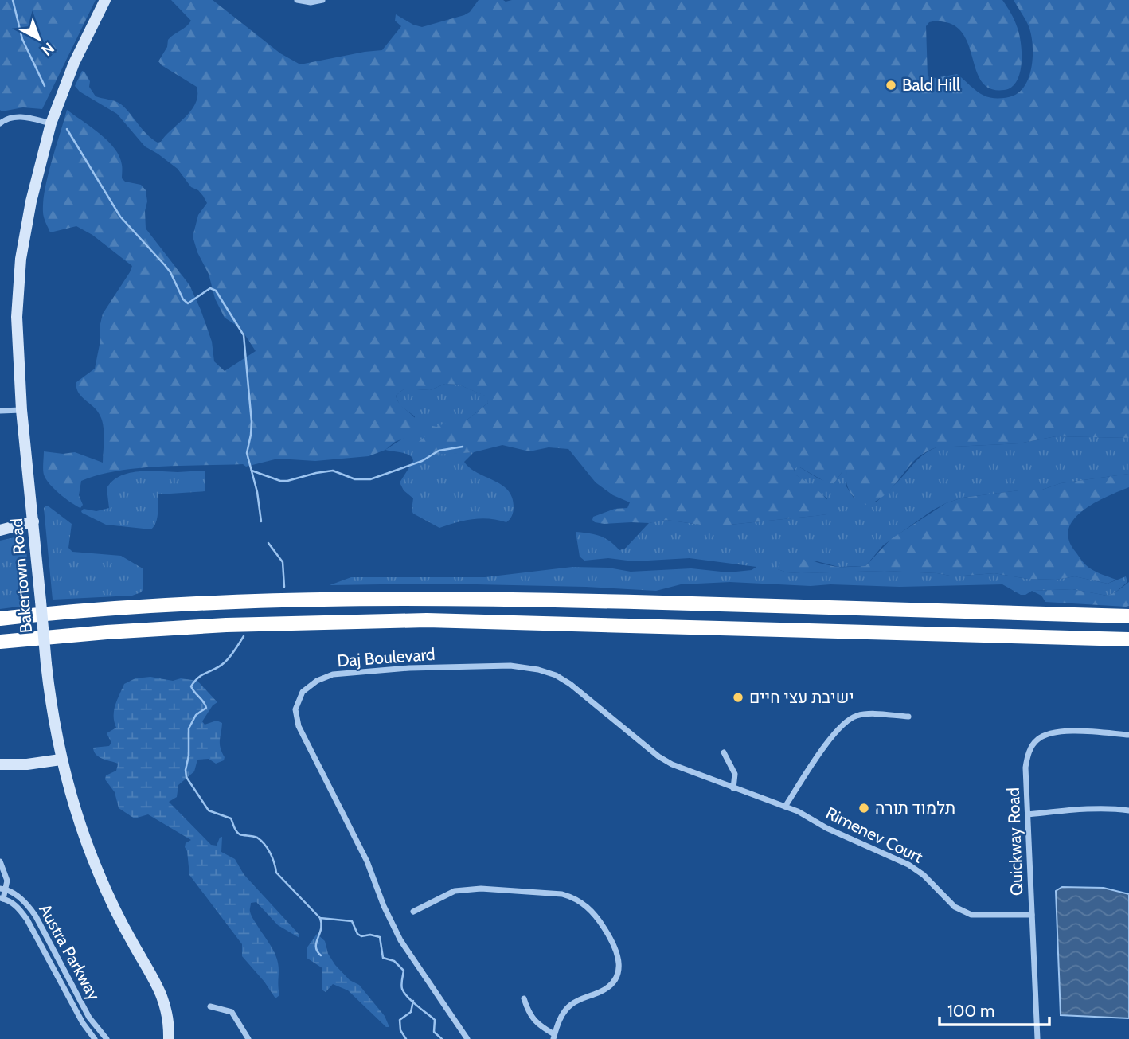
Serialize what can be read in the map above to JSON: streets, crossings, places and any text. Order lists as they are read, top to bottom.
{
  "streets": {
    "main road": ["Bakertown Road"],
    "street": [
      "Daj Boulevard",
      "Rimenev Court",
      "Quickway Road",
      "Austra Parkway"
    ]
  },
  "crossings": [
    ["Daj Boulevard", "Rimenev Court"],
    ["Rimenev Court", "Quickway Road"]
  ],
  "places": ["Bald Hill", "ישיבת עצי חיים", "תלמוד תורה"],
  "scale_bar": "100 m",
  "north": "bottom right"
}
